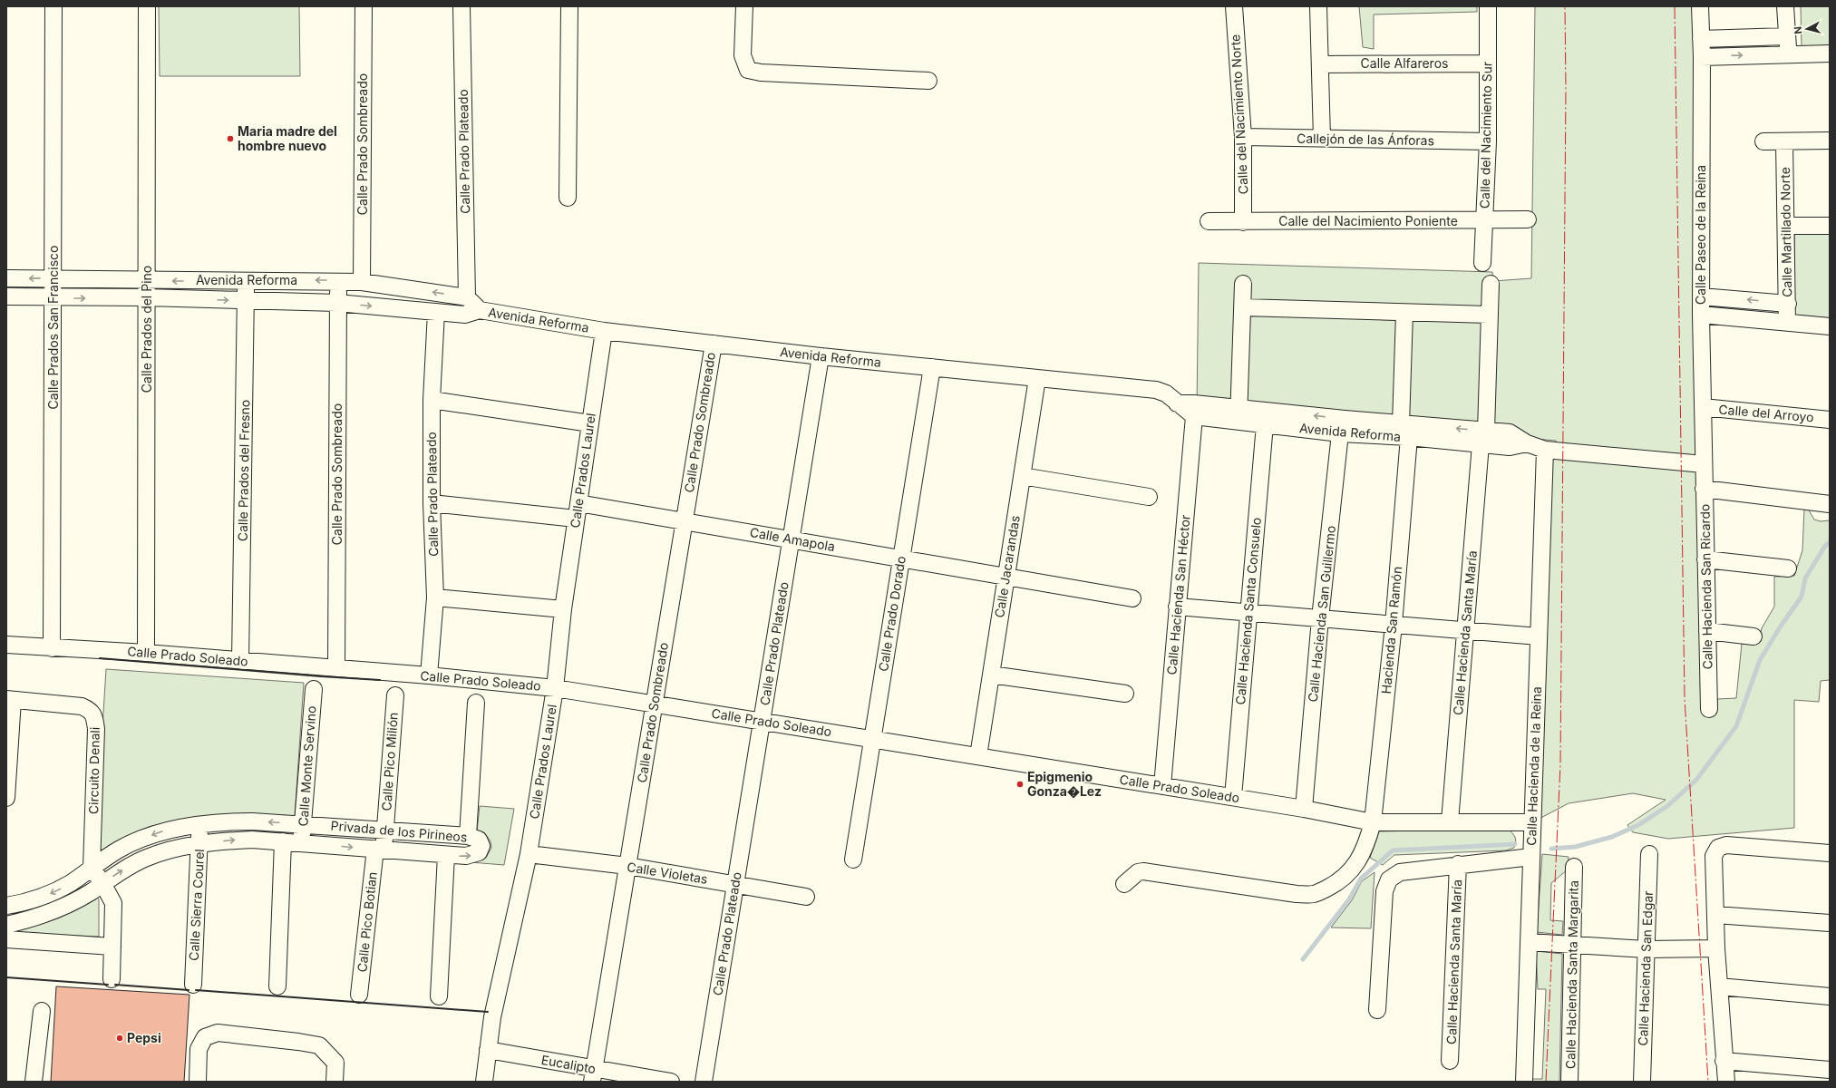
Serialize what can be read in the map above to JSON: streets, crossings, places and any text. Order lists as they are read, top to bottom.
{
  "streets": {
    "street": [
      "Calle Alfareros",
      "Calle del Nacimiento Norte",
      "Calle del Nacimiento Sur",
      "Callejón de las Ánforas",
      "Calle Prado Sombreado",
      "Calle Prado Plateado",
      "Calle del Nacimiento Poniente",
      "Calle Martillado Norte",
      "Calle Paseo de la Reina",
      "Avenida Reforma",
      "Calle Prados San Francisco",
      "Calle Prados del Pino",
      "Calle del Arroyo",
      "Calle Prados del Fresno",
      "Calle Prados Laurel",
      "Calle Amapola",
      "Calle Jacarandas",
      "Calle Hacienda San Ricardo",
      "Calle Hacienda San Héctor",
      "Calle Hacienda Santa Consuelo",
      "Calle Prado Dorado",
      "Calle Hacienda San Guillermo",
      "Hacienda San Ramón",
      "Calle Hacienda Santa María",
      "Calle Prado Soleado",
      "Calle Pico Milión",
      "Calle Monte Servino",
      "Calle Hacienda de la Reina",
      "Circuito Denali",
      "Privada de los Pirineos",
      "Calle Violetas",
      "Calle Sierra Courel",
      "Calle Pico Botian",
      "Calle Hacienda San Edgar",
      "Calle Hacienda Santa Margarita",
      "Eucalipto"
    ]
  },
  "crossings": [
    ["Calle Alfareros", "Calle del Nacimiento Sur"],
    ["Calle del Nacimiento Norte", "Callejón de las Ánforas"],
    ["Calle del Nacimiento Norte", "Calle del Nacimiento Poniente"],
    ["Calle del Nacimiento Sur", "Callejón de las Ánforas"],
    ["Calle del Nacimiento Sur", "Calle del Nacimiento Poniente"],
    ["Calle Prado Sombreado", "Avenida Reforma"],
    ["Calle Prado Sombreado", "Calle Amapola"],
    ["Calle Prado Sombreado", "Calle Prado Soleado"],
    ["Calle Prado Sombreado", "Calle Violetas"],
    ["Calle Prado Sombreado", "Eucalipto"],
    ["Calle Prado Plateado", "Avenida Reforma"],
    ["Calle Prado Plateado", "Calle Amapola"],
    ["Calle Prado Plateado", "Calle Prado Soleado"],
    ["Calle Prado Plateado", "Calle Violetas"],
    ["Calle Paseo de la Reina", "Avenida Reforma"],
    ["Calle Paseo de la Reina", "Calle del Arroyo"],
    ["Calle Paseo de la Reina", "Calle Hacienda San Ricardo"],
    ["Avenida Reforma", "Calle Prados San Francisco"],
    ["Avenida Reforma", "Calle Prados del Pino"],
    ["Avenida Reforma", "Calle Prados del Fresno"],
    ["Avenida Reforma", "Calle Prados Laurel"],
    ["Avenida Reforma", "Calle Jacarandas"],
    ["Avenida Reforma", "Calle Hacienda San Ricardo"],
    ["Avenida Reforma", "Calle Hacienda San Héctor"],
    ["Avenida Reforma", "Calle Hacienda Santa Consuelo"],
    ["Avenida Reforma", "Calle Prado Dorado"],
    ["Avenida Reforma", "Calle Hacienda San Guillermo"],
    ["Avenida Reforma", "Hacienda San Ramón"],
    ["Avenida Reforma", "Calle Hacienda Santa María"],
    ["Avenida Reforma", "Calle Hacienda de la Reina"],
    ["Calle Prados San Francisco", "Calle Prado Soleado"],
    ["Calle Prados del Pino", "Calle Prado Soleado"],
    ["Calle Prados del Fresno", "Calle Prado Soleado"],
    ["Calle Prados Laurel", "Calle Amapola"],
    ["Calle Prados Laurel", "Calle Prado Soleado"],
    ["Calle Prados Laurel", "Calle Violetas"],
    ["Calle Prados Laurel", "Eucalipto"],
    ["Calle Amapola", "Calle Jacarandas"],
    ["Calle Amapola", "Calle Prado Dorado"],
    ["Calle Jacarandas", "Calle Prado Soleado"],
    ["Calle Hacienda San Héctor", "Calle Prado Soleado"],
    ["Calle Hacienda Santa Consuelo", "Calle Prado Soleado"],
    ["Calle Prado Dorado", "Calle Prado Soleado"],
    ["Calle Hacienda San Guillermo", "Calle Prado Soleado"],
    ["Hacienda San Ramón", "Calle Prado Soleado"],
    ["Calle Hacienda Santa María", "Calle Prado Soleado"],
    ["Calle Prado Soleado", "Calle Hacienda de la Reina"],
    ["Calle Pico Milión", "Privada de los Pirineos"],
    ["Calle Pico Milión", "Calle Pico Botian"],
    ["Calle Monte Servino", "Privada de los Pirineos"],
    ["Circuito Denali", "Privada de los Pirineos"],
    ["Privada de los Pirineos", "Calle Sierra Courel"],
    ["Privada de los Pirineos", "Calle Pico Botian"]
  ],
  "places": ["Maria madre del hombre nuevo", "Epigmenio Gonza�Lez", "Pepsi"],
  "north": "left"
}
